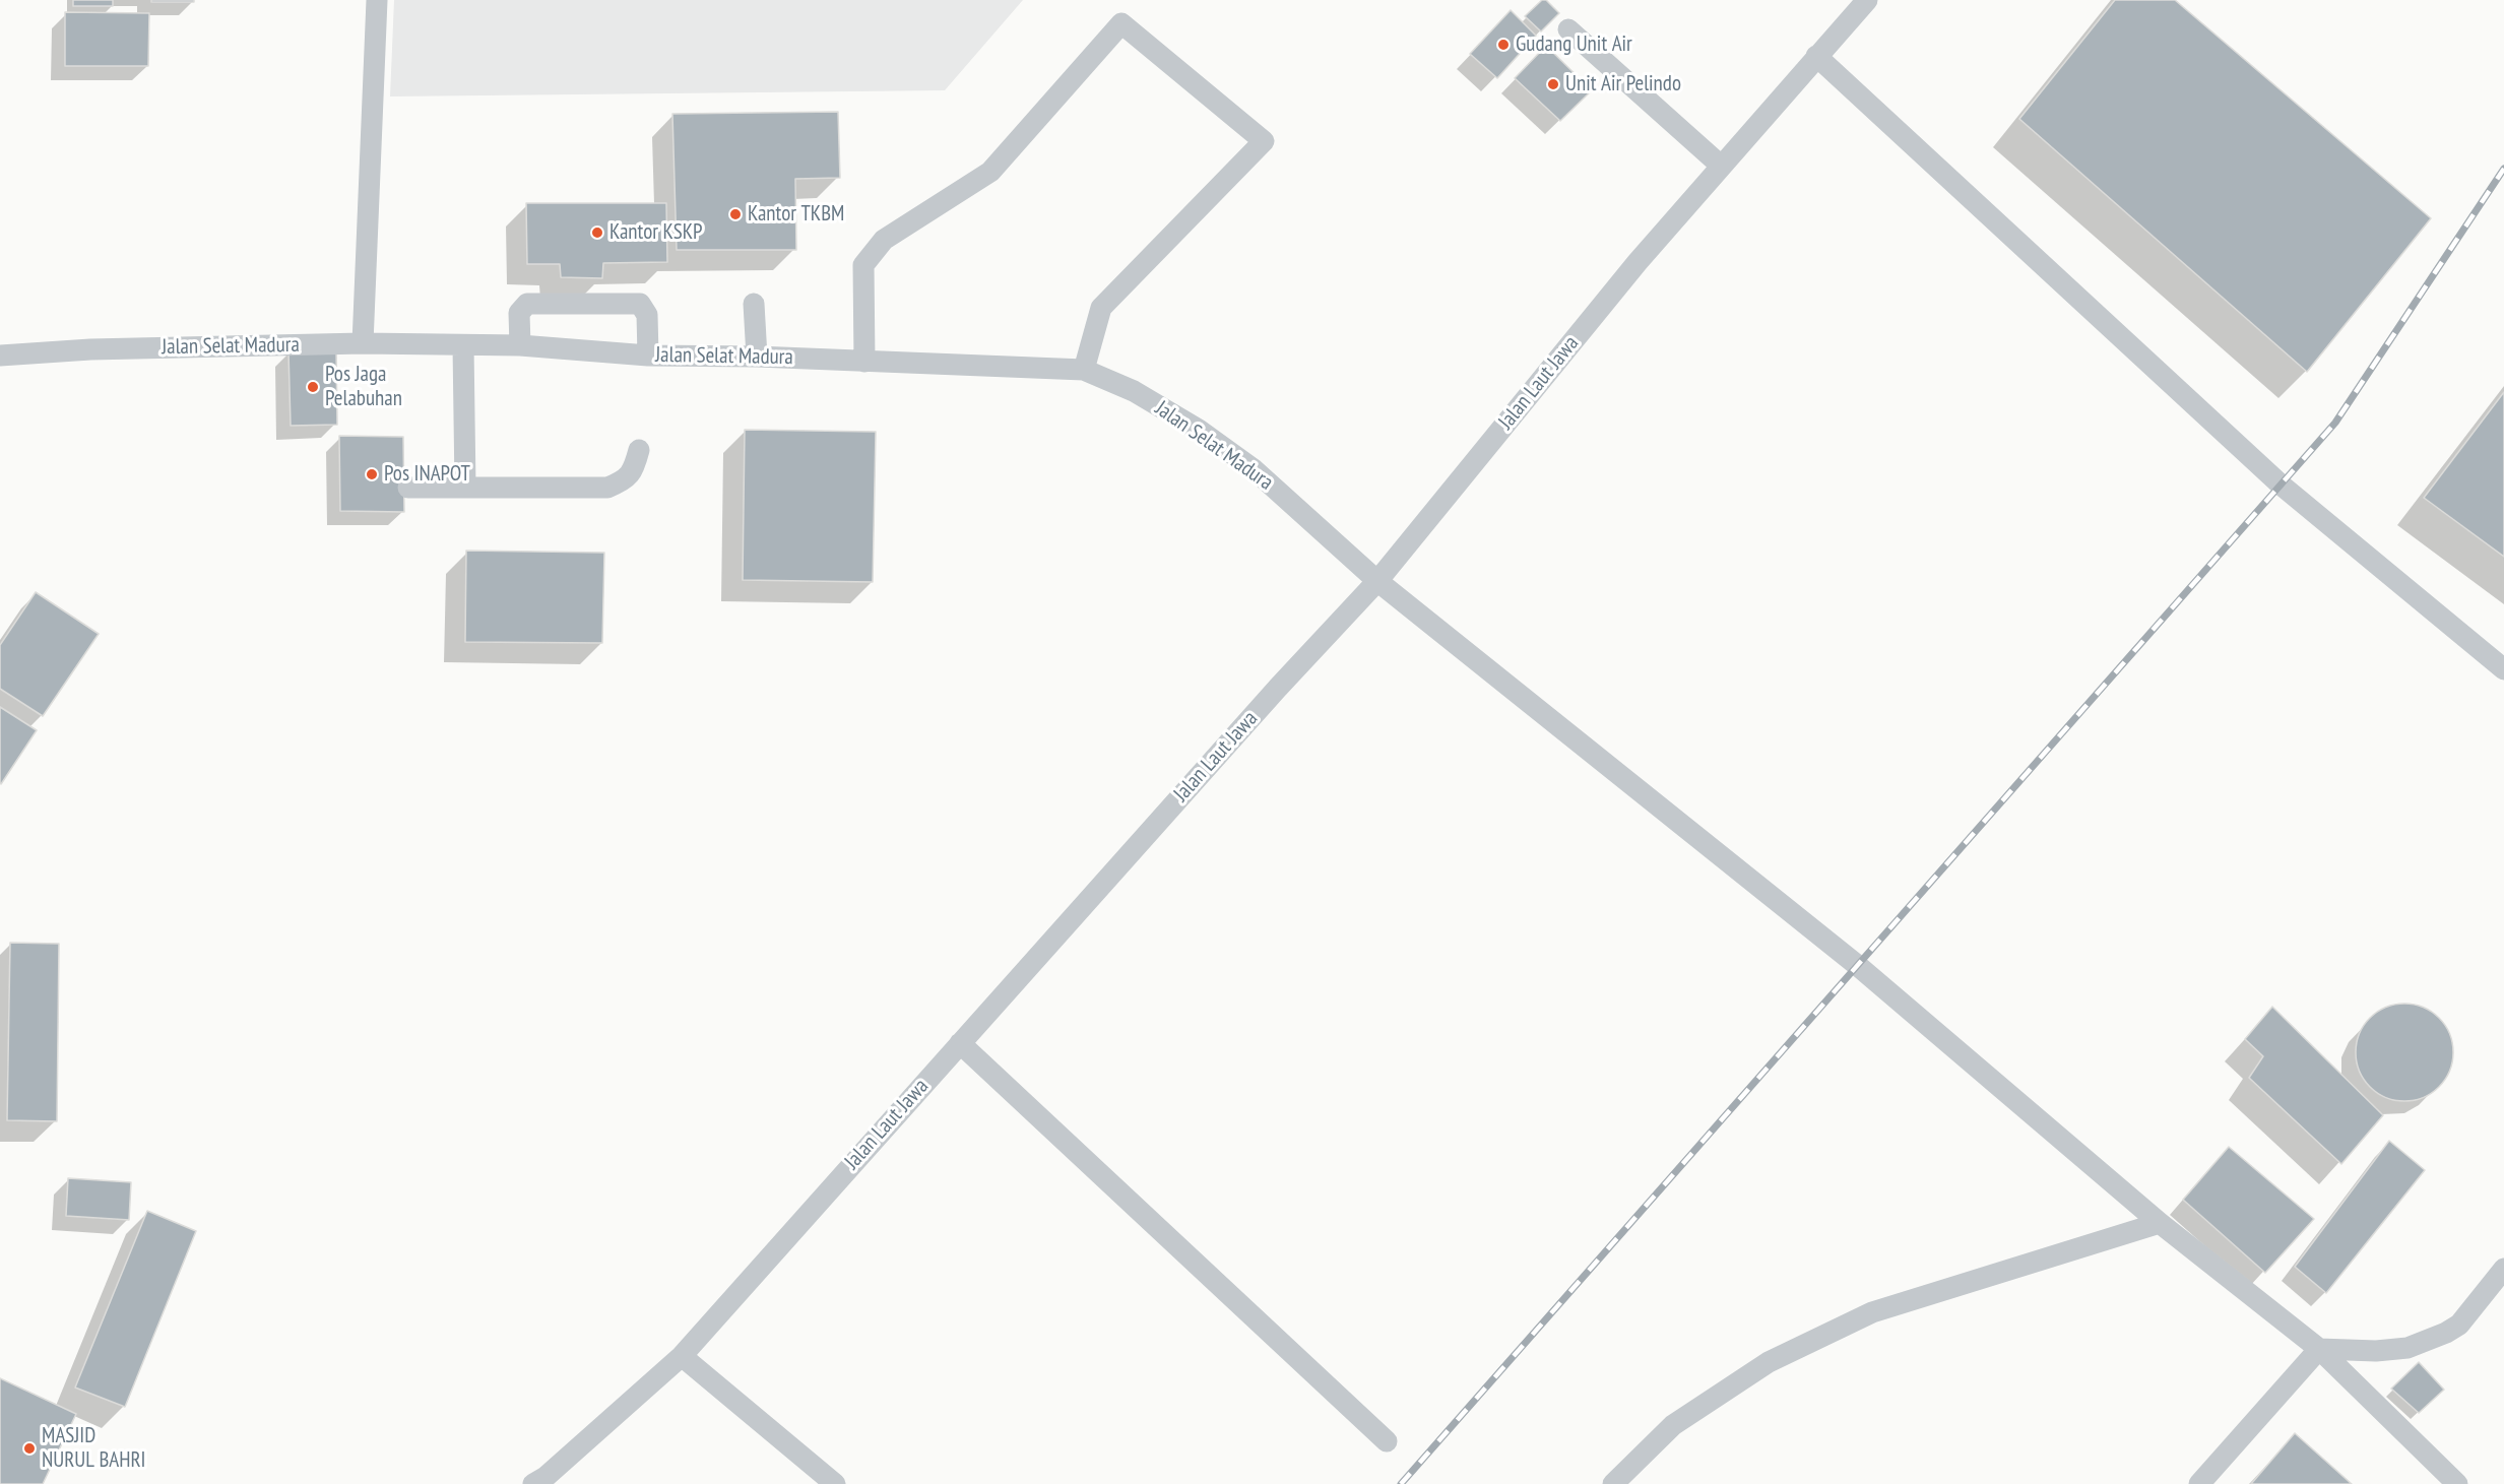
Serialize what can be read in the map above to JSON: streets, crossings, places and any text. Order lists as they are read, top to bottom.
{
  "streets": {
    "lane": ["Jalan Selat Madura", "Jalan Laut Jawa"]
  },
  "crossings": [
    ["Jalan Selat Madura", "Jalan Laut Jawa"]
  ],
  "places": [
    "Gudang Unit Air",
    "Unit Air Pelindo",
    "Kantor TKBM",
    "Kantor KSKP",
    "Pos Jaga Pelabuhan",
    "Pos INAPOT",
    "MASJID NURUL BAHRI"
  ]
}
